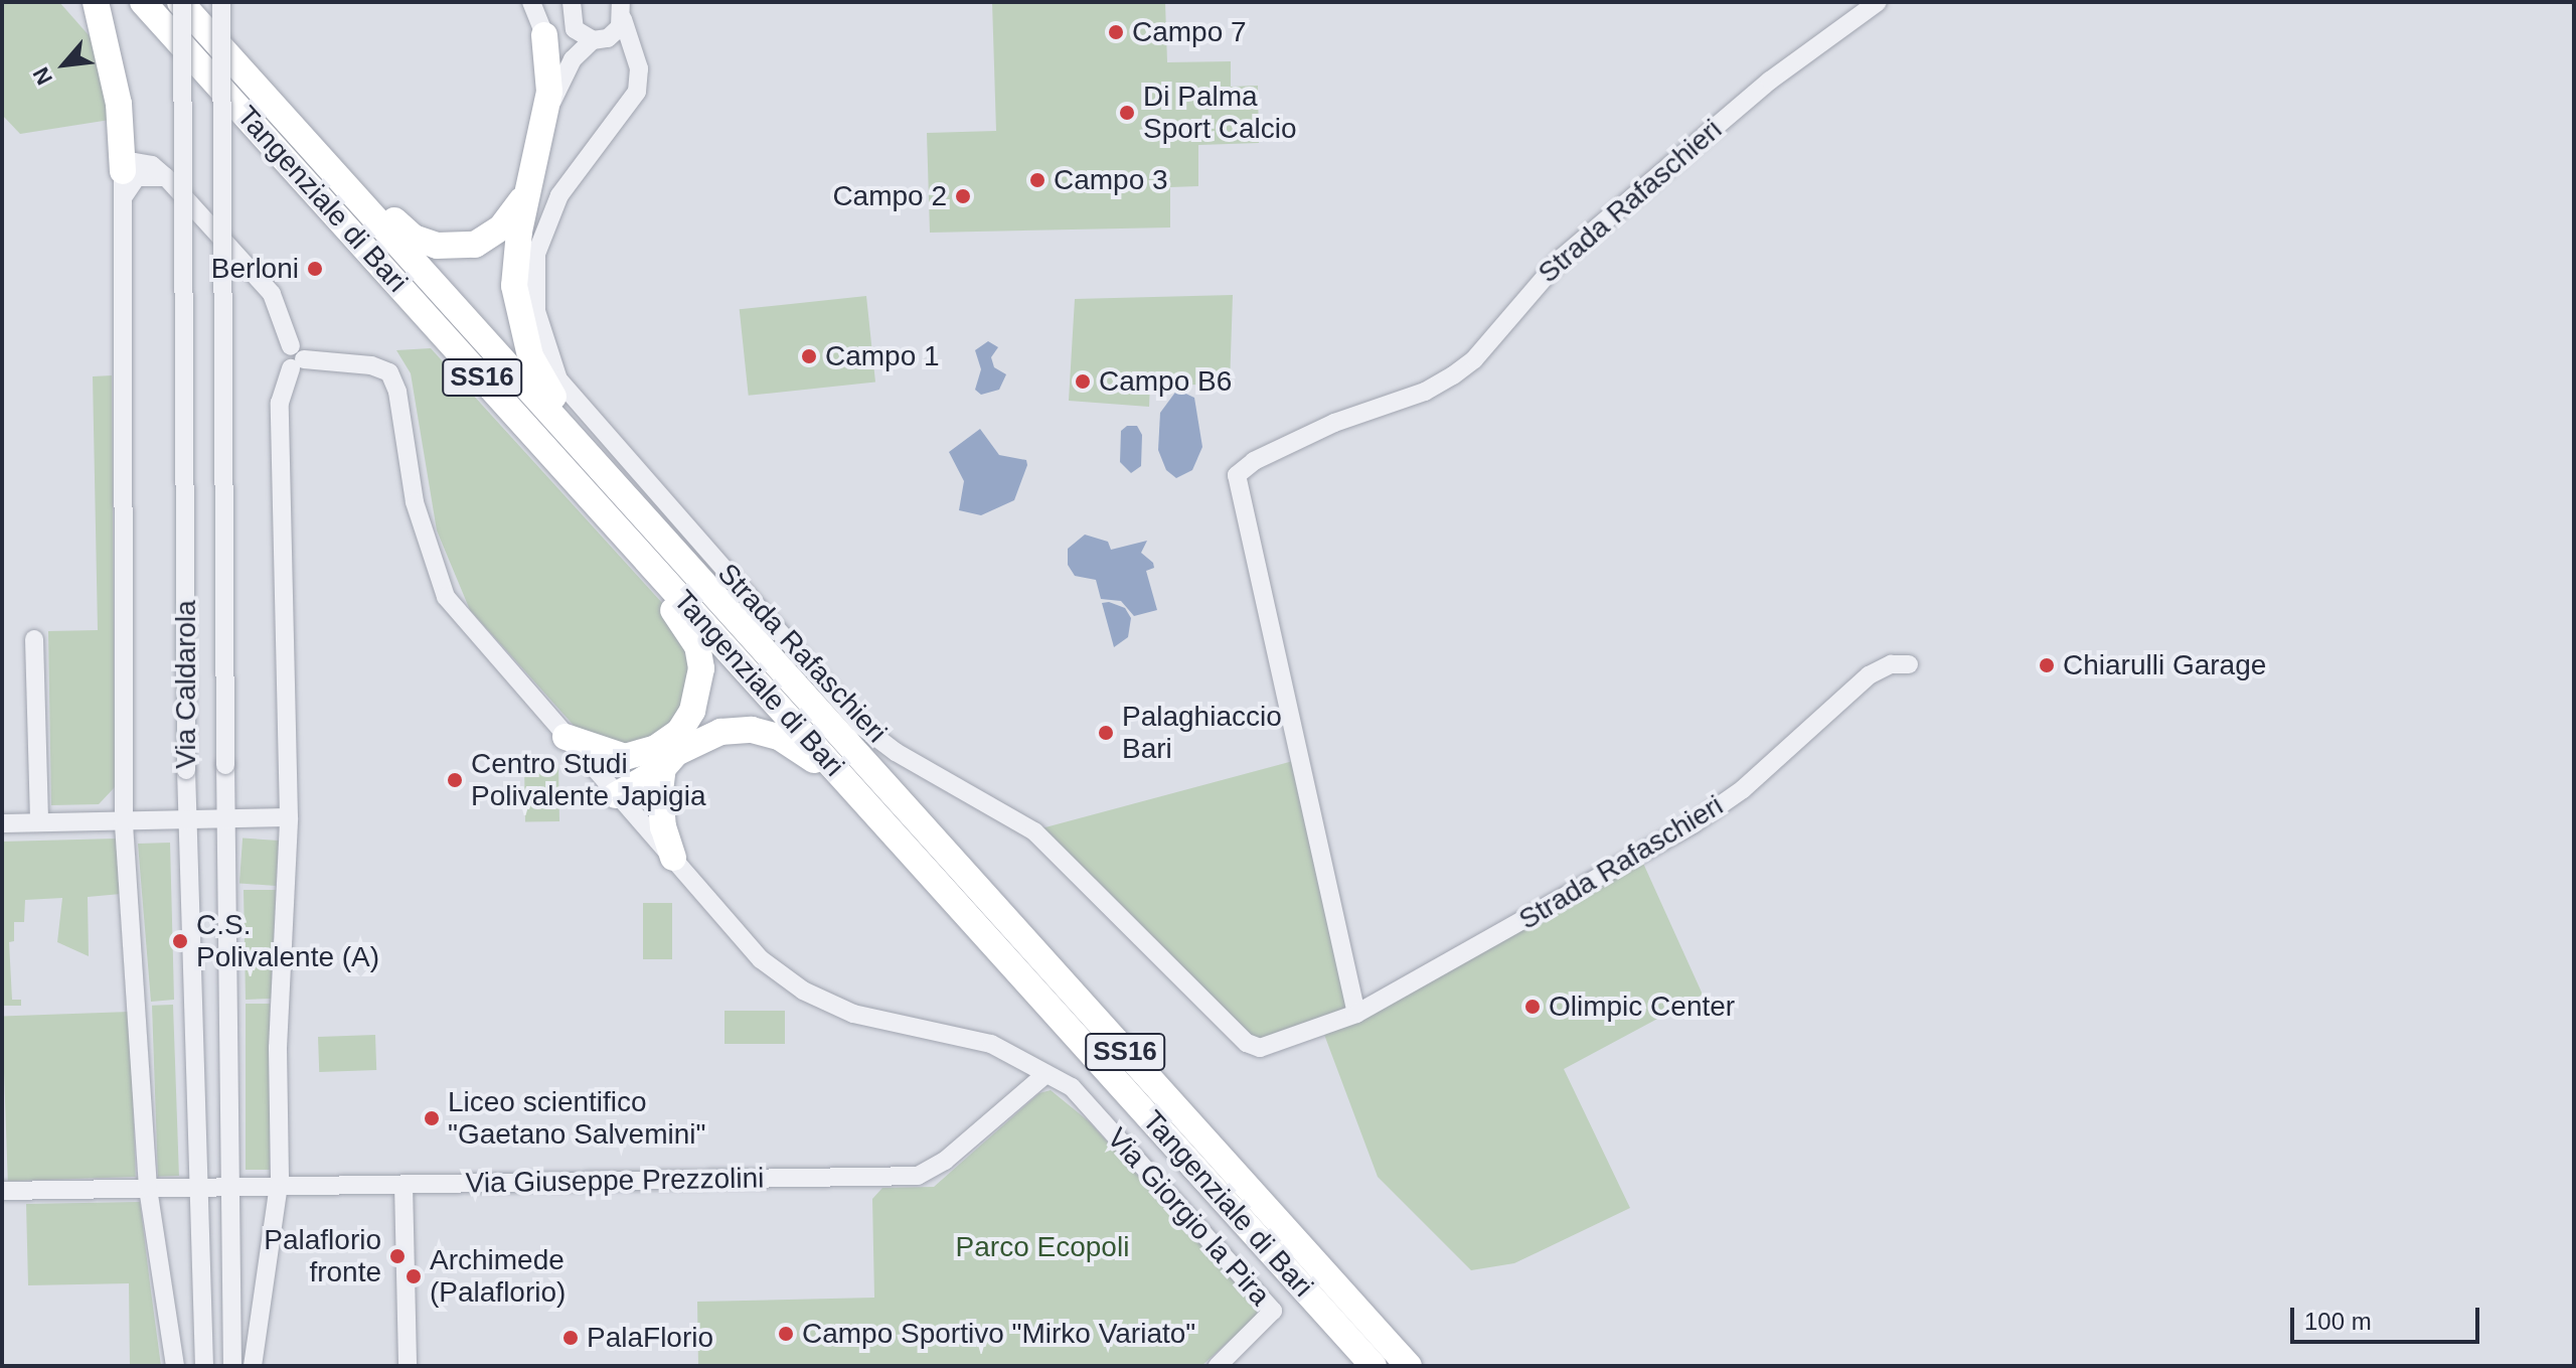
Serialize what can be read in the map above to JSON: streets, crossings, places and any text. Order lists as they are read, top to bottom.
{
  "streets": {
    "highway": ["Tangenziale di Bari", "SS16"],
    "street": [
      "Strada Rafaschieri",
      "Via Caldarola",
      "Via Giuseppe Prezzolini",
      "Via Giorgio la Pira"
    ]
  },
  "crossings": [
    ["Tangenziale di Bari", "Via Caldarola"],
    ["Via Caldarola", "Via Giuseppe Prezzolini"],
    ["Via Giuseppe Prezzolini", "Via Giorgio la Pira"]
  ],
  "parks": ["Parco Ecopoli"],
  "places": [
    "Campo 7",
    "Di Palma Sport Calcio",
    "Campo 3",
    "Campo 2",
    "Berloni",
    "Campo 1",
    "Campo B6",
    "Chiarulli Garage",
    "Palaghiaccio Bari",
    "Centro Studi Polivalente Japigia",
    "C.S. Polivalente (A)",
    "Olimpic Center",
    "Liceo scientifico \"Gaetano Salvemini\"",
    "Palaflorio fronte",
    "Archimede (Palaflorio)",
    "Campo Sportivo \"Mirko Variato\"",
    "PalaFlorio"
  ],
  "scale_bar": "100 m",
  "north": "bottom left"
}
